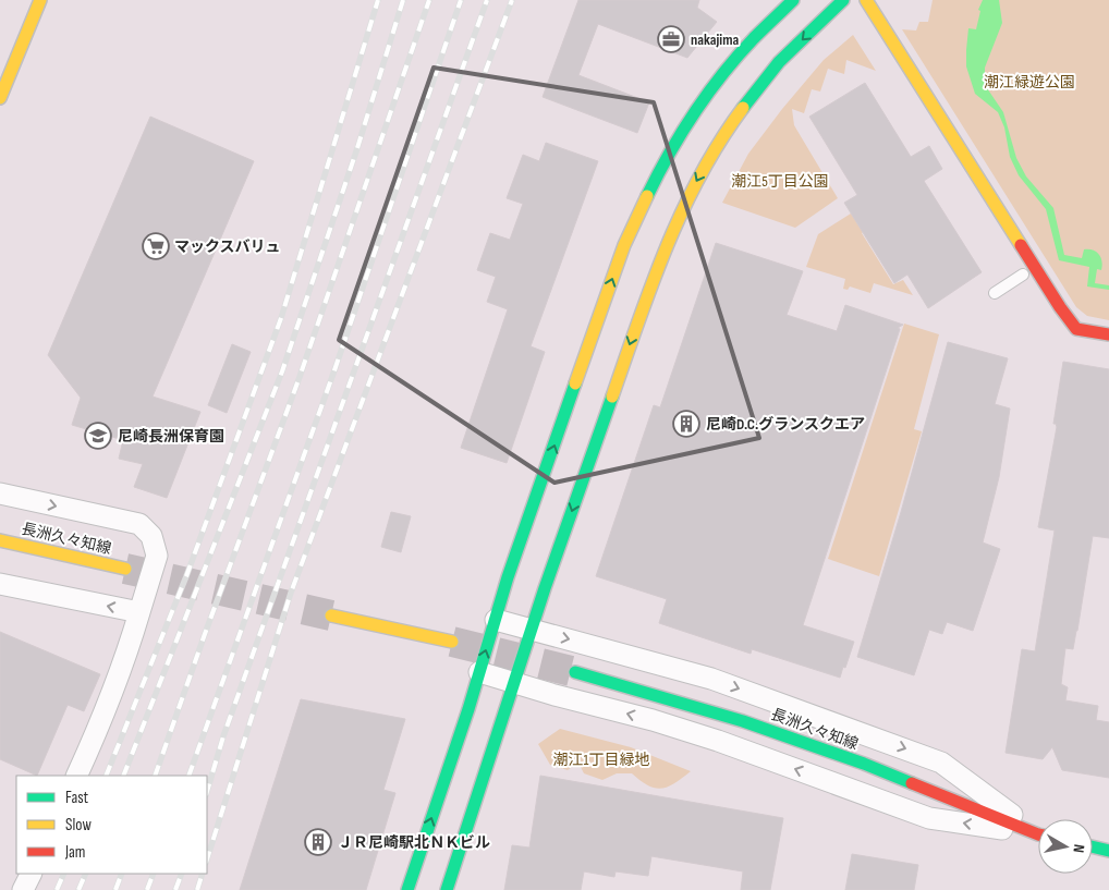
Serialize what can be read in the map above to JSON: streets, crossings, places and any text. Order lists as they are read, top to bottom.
{
  "streets": {
    "street": ["長洲久々知線"]
  },
  "parks": ["潮江緑遊公園", "潮江5丁目公園", "潮江1丁目緑地"],
  "places": {
    "office": ["nakajima"],
    "supermarket": ["マックスバリュ"],
    "building": ["尼崎D.C.グランスクエア", "ＪＲ尼崎駅北ＮＫビル"],
    "school or university": ["尼崎長洲保育園"]
  },
  "legend": ["Fast", "Slow", "Jam"],
  "north": "right"
}
